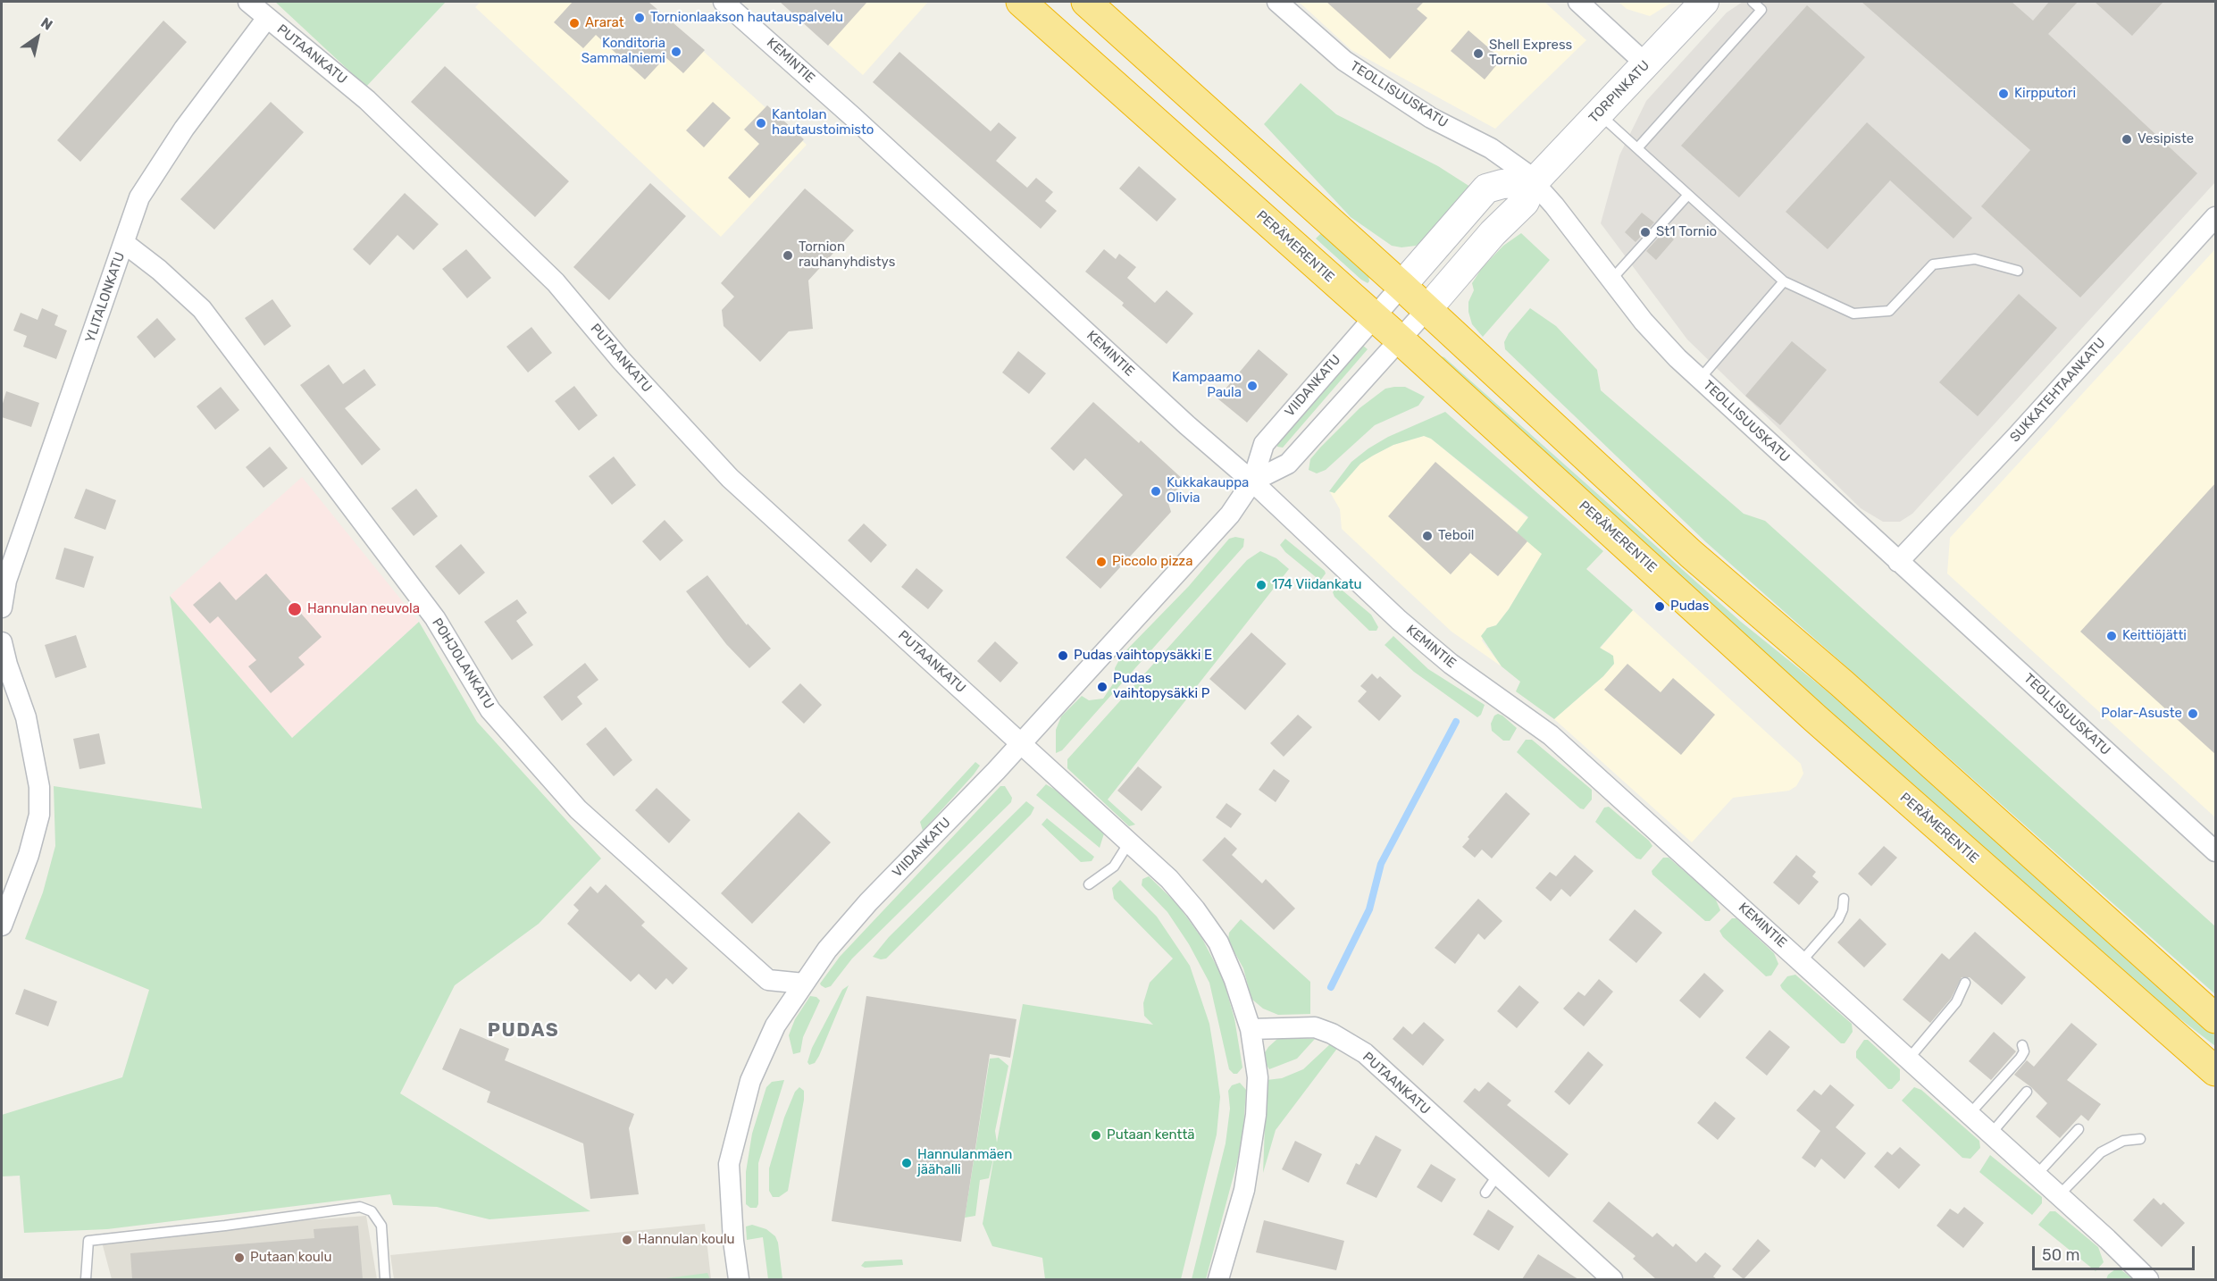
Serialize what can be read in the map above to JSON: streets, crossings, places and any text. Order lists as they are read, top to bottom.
{
  "streets": {
    "highway": ["PERÄMERENTIE"],
    "street": [
      "PUTAANKATU",
      "KEMINTIE",
      "TORPINKATU",
      "TEOLLISUUSKATU",
      "YLITALONKATU",
      "VIIDANKATU",
      "SUKKATEHTAANKATU",
      "POHJOLANKATU"
    ]
  },
  "crossings": [
    ["PUTAANKATU", "YLITALONKATU"],
    ["PUTAANKATU", "VIIDANKATU"],
    ["KEMINTIE", "VIIDANKATU"],
    ["TORPINKATU", "TEOLLISUUSKATU"],
    ["TORPINKATU", "PERÄMERENTIE"],
    ["TORPINKATU", "VIIDANKATU"],
    ["TEOLLISUUSKATU", "SUKKATEHTAANKATU"],
    ["PERÄMERENTIE", "VIIDANKATU"],
    ["YLITALONKATU", "POHJOLANKATU"],
    ["VIIDANKATU", "POHJOLANKATU"]
  ],
  "districts": ["PUDAS"],
  "places": [
    "Tornionlaakson hautauspalvelu",
    "Ararat",
    "Konditoria Sammalniemi",
    "Shell Express Tornio",
    "Kirpputori",
    "Kantolan hautaustoimisto",
    "Vesipiste",
    "St1 Tornio",
    "Tornion rauhanyhdistys",
    "Kampaamo Paula",
    "Kukkakauppa Olivia",
    "Teboil",
    "Piccolo pizza",
    "174 Viidankatu",
    "Pudas",
    "Hannulan neuvola",
    "Keittiöjätti",
    "Pudas vaihtopysäkki E",
    "Pudas vaihtopysäkki P",
    "Polar-Asuste",
    "Putaan kenttä",
    "Hannulanmäen jäähalli",
    "Hannulan koulu",
    "Putaan koulu"
  ],
  "scale_bar": "50 m",
  "north": "top right"
}
